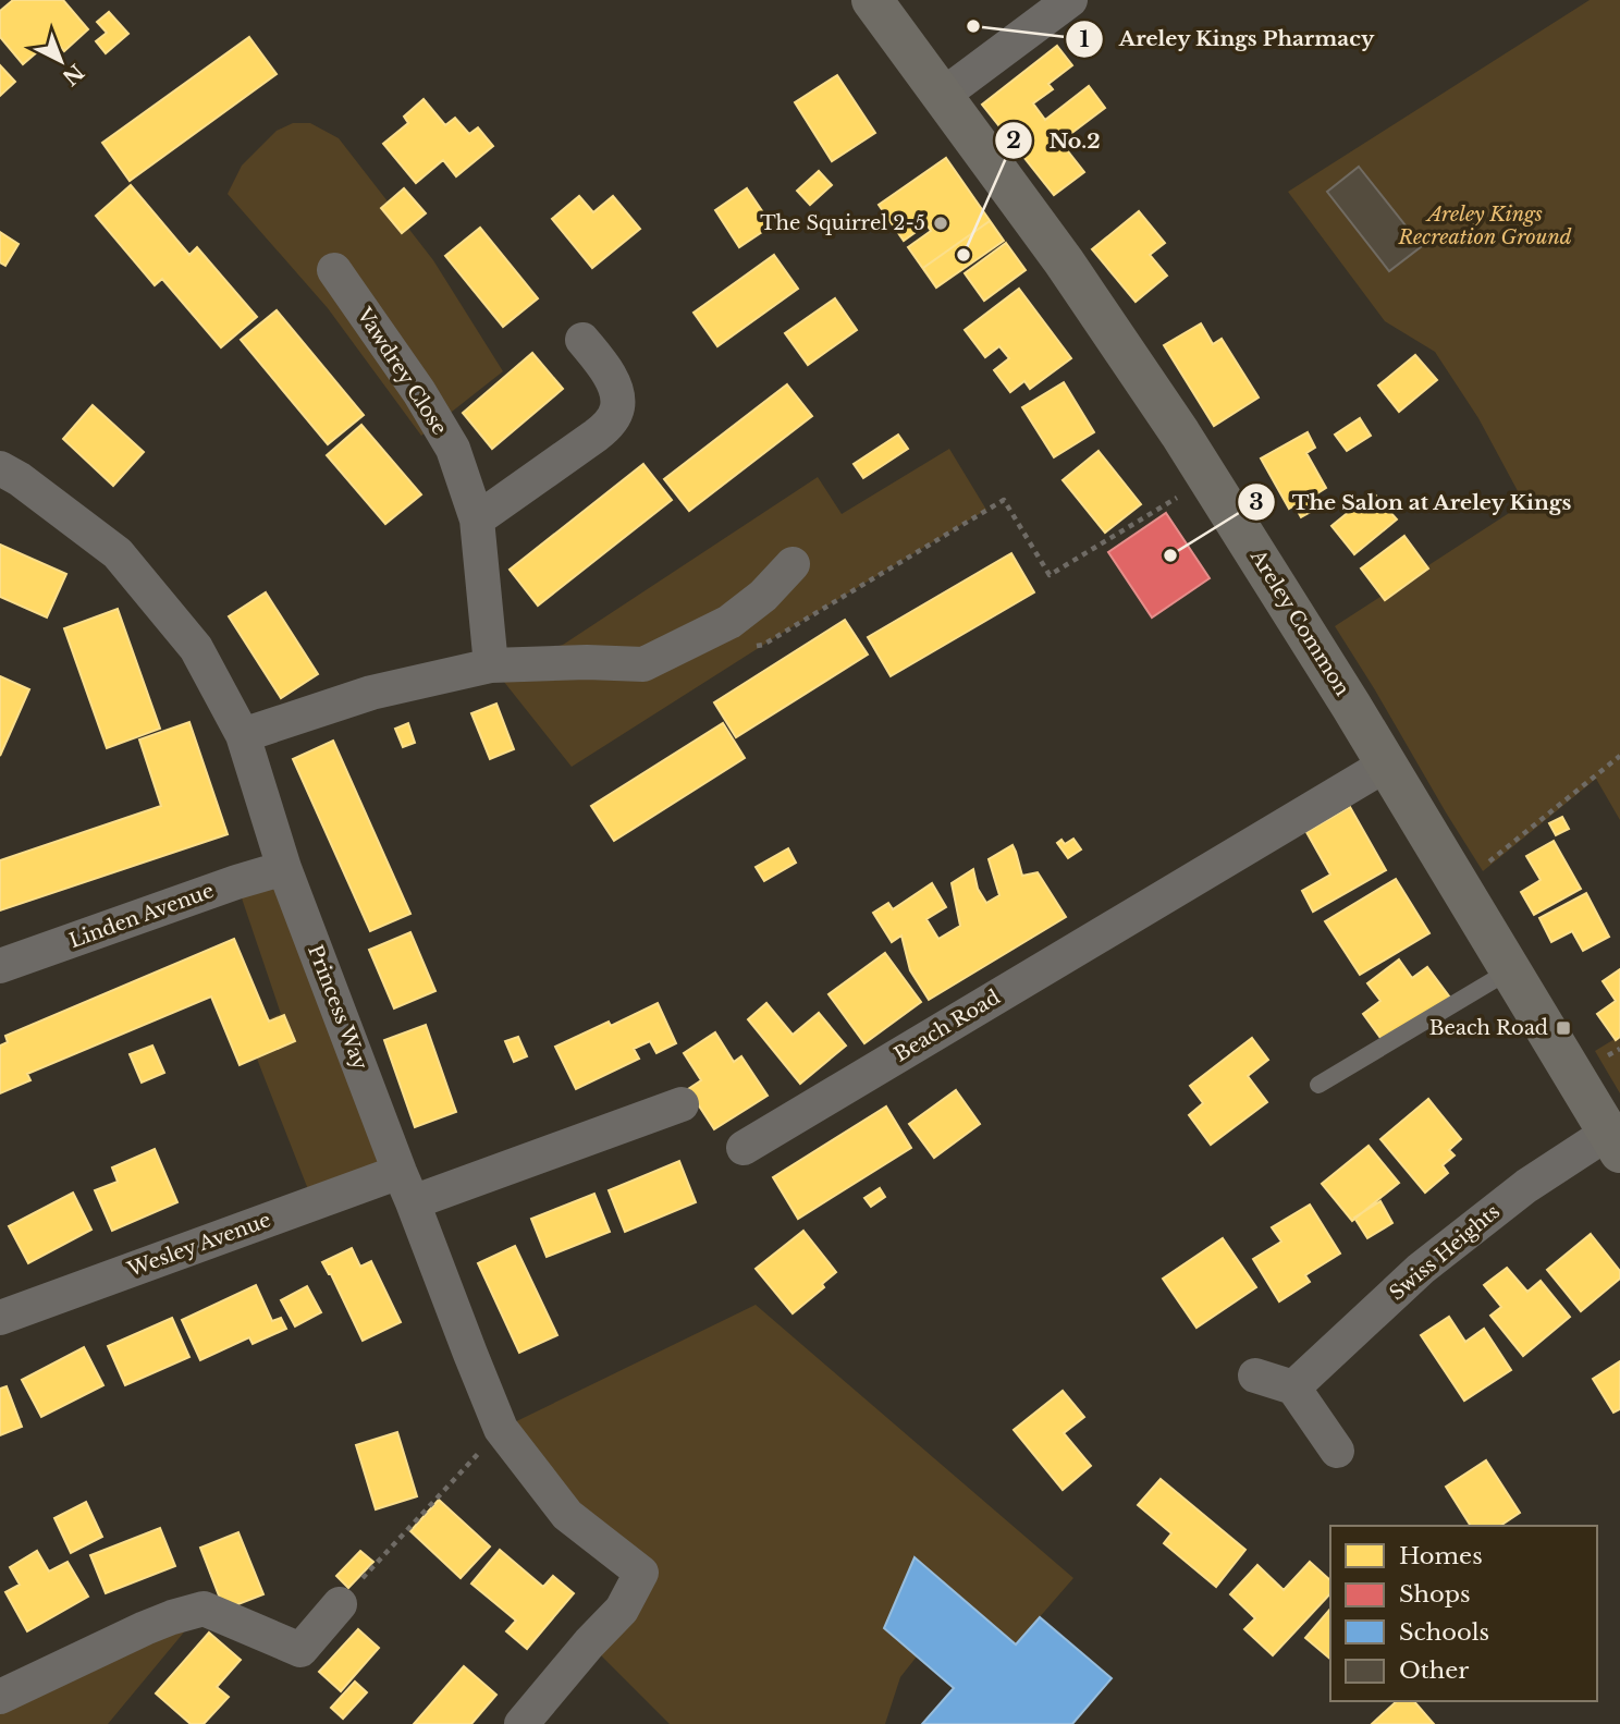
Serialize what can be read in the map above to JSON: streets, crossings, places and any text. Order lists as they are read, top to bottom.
{
  "streets": {
    "main road": ["Areley Common"],
    "street": [
      "Vawdrey Close",
      "Linden Avenue",
      "Princess Way",
      "Beach Road",
      "Wesley Avenue",
      "Swiss Heights"
    ]
  },
  "crossings": [
    ["Areley Common", "Beach Road"],
    ["Areley Common", "Swiss Heights"],
    ["Linden Avenue", "Princess Way"],
    ["Princess Way", "Wesley Avenue"]
  ],
  "parks": ["Areley Kings Recreation Ground"],
  "places": {
    "other": [
      "Areley Kings Pharmacy",
      "The Squirrel 2-5",
      "No.2",
      "The Salon at Areley Kings"
    ],
    "transit": ["Beach Road"]
  },
  "legend": [
    "Homes",
    "Shops",
    "Schools",
    "Other"
  ],
  "north": "bottom right"
}
